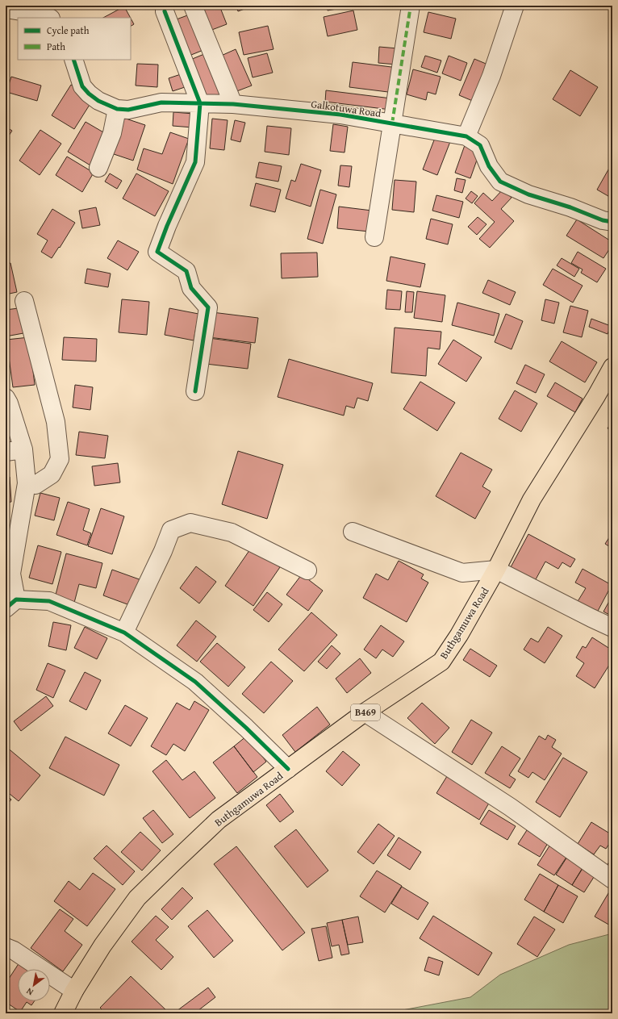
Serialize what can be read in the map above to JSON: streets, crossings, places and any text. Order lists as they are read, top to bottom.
{
  "streets": {
    "main road": ["Buthgamuwa Road", "B469"],
    "street": ["Galkotuwa Road"]
  },
  "legend": ["Cycle path", "Path"],
  "north": "bottom left"
}
